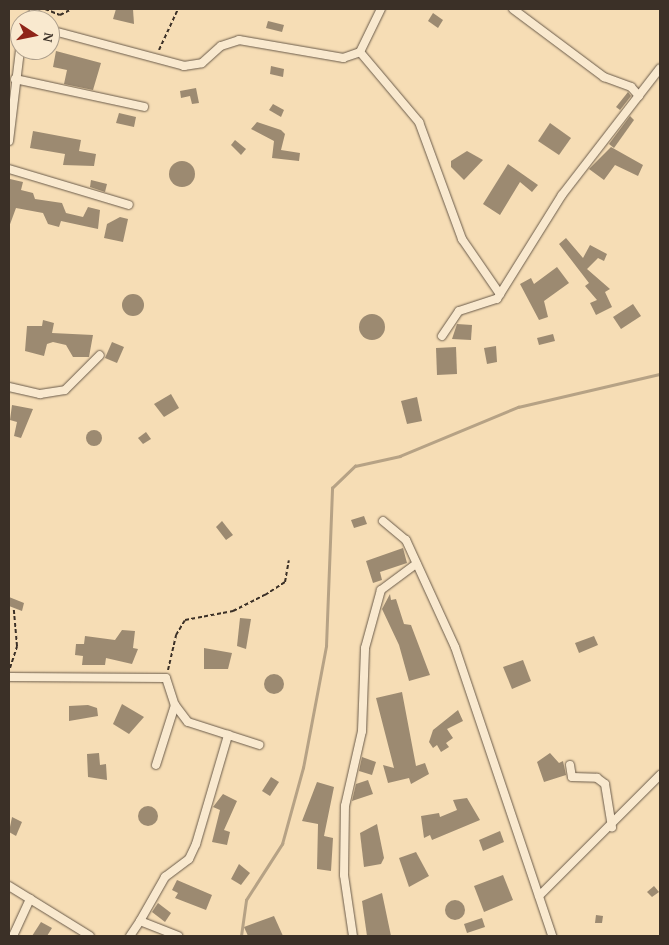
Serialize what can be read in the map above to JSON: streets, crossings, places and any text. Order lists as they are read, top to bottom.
{
  "north": "right"
}
